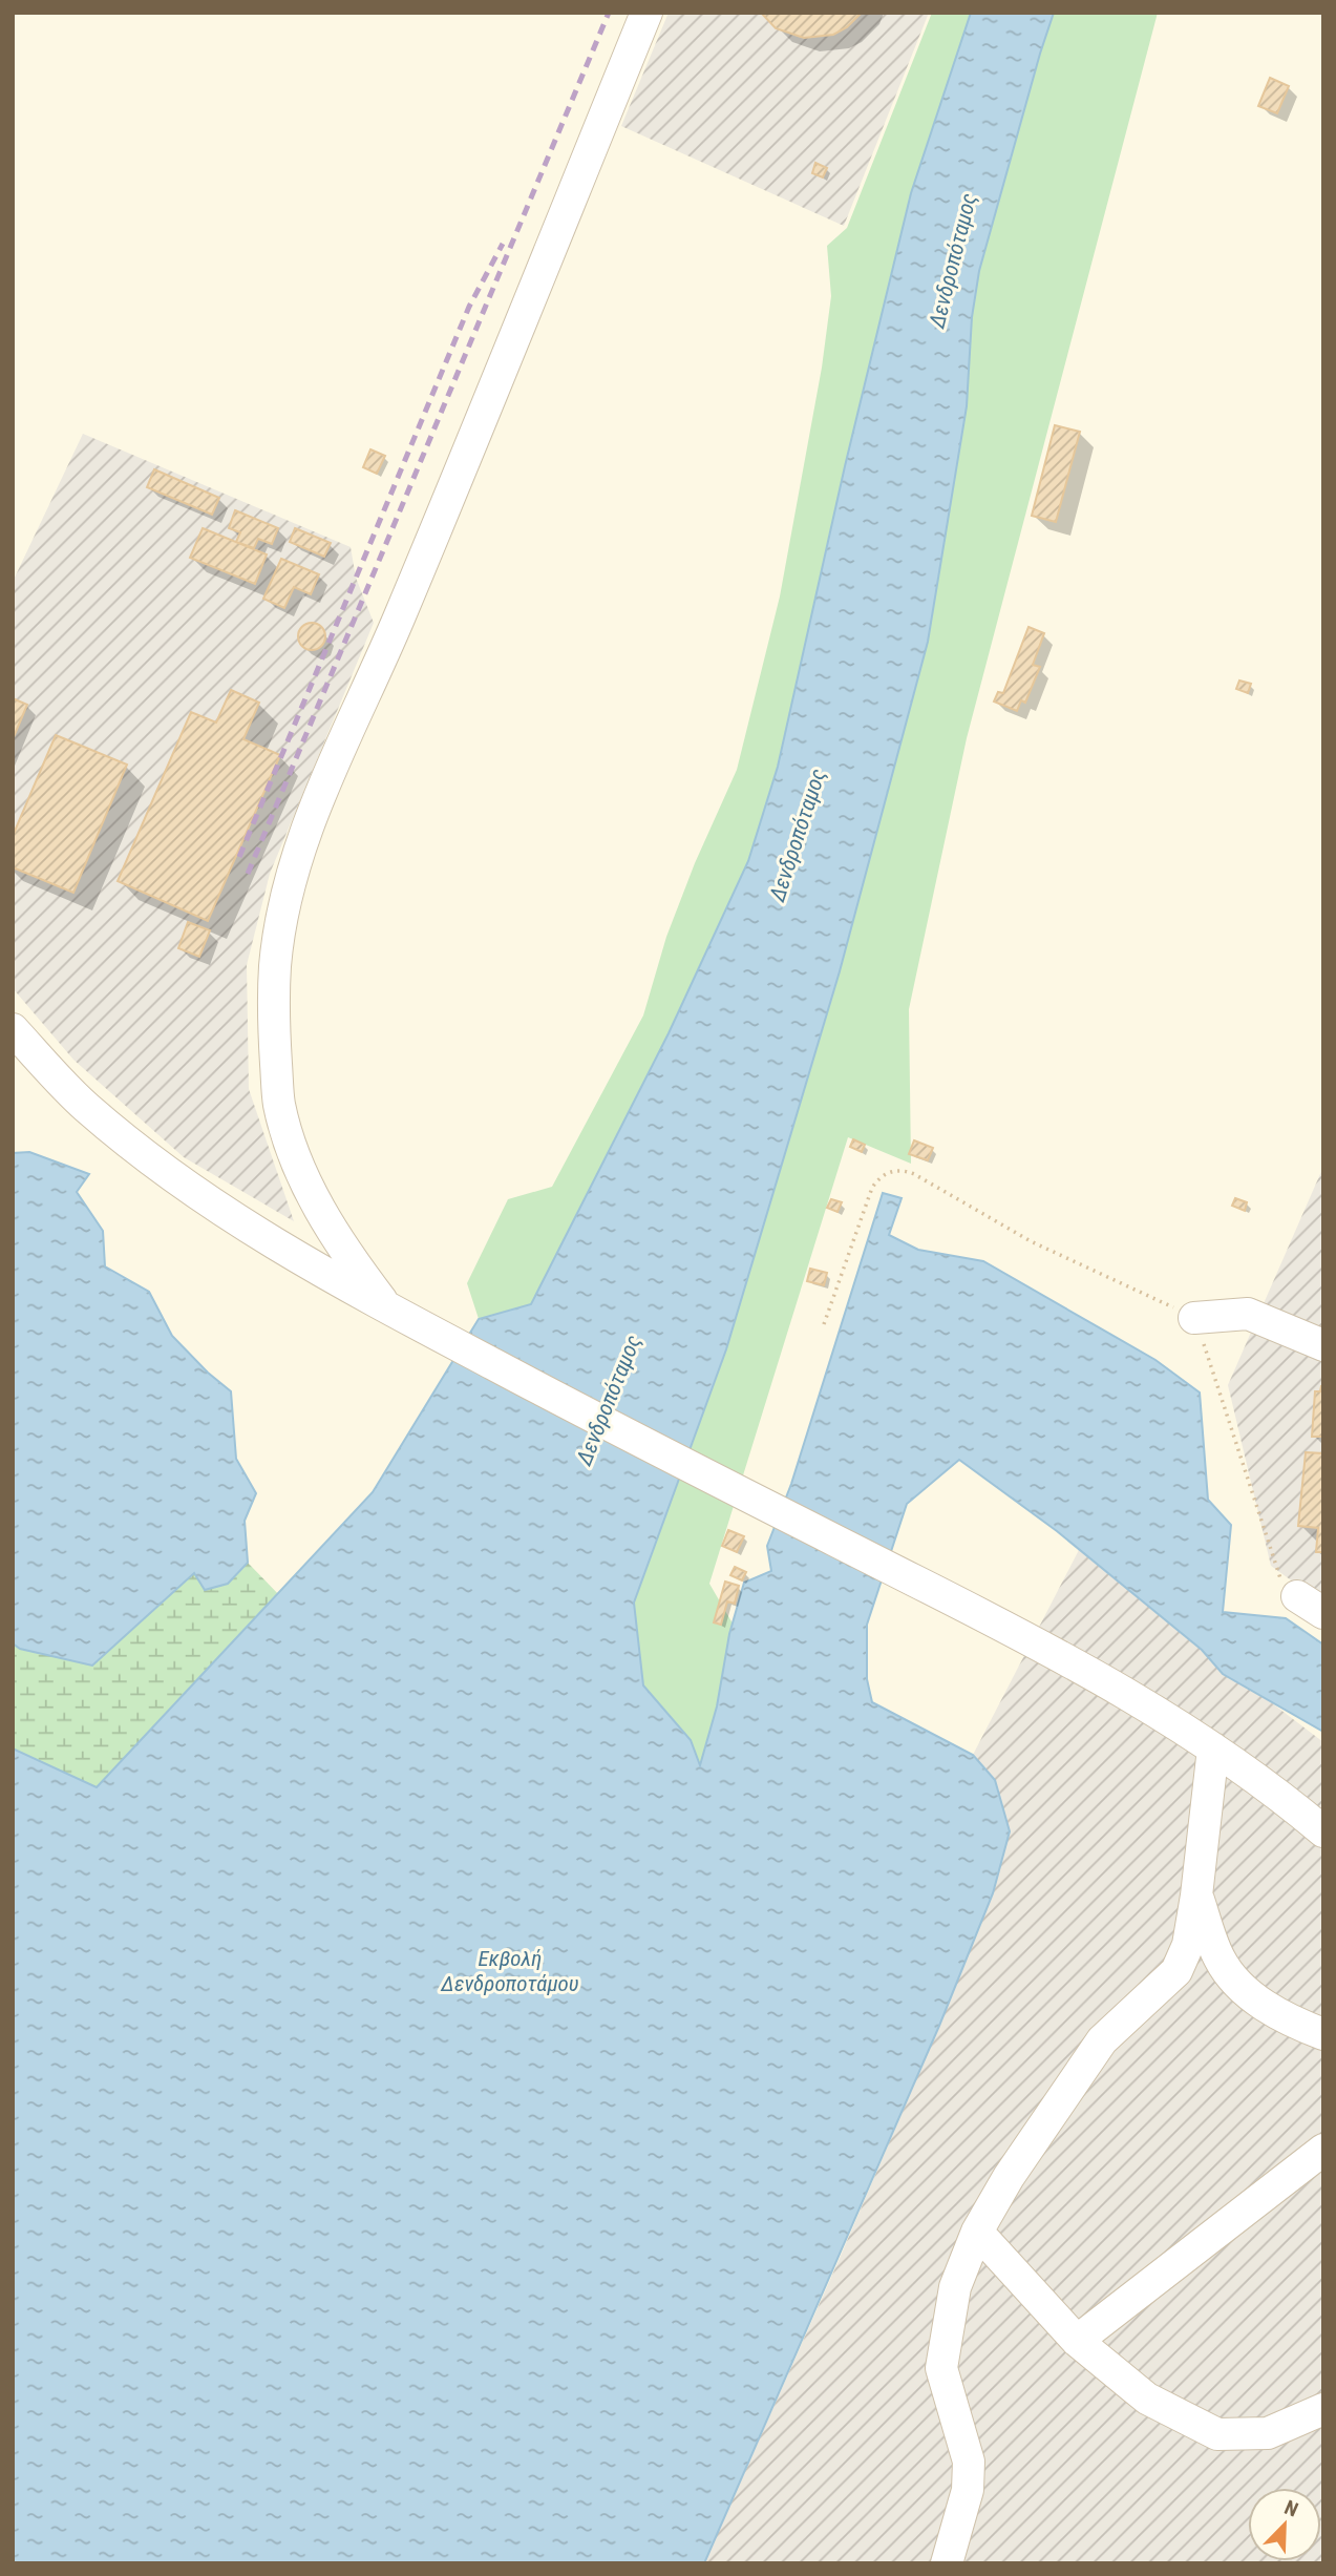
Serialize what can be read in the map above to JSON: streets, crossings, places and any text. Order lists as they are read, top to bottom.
{
  "water": ["Δενδροπόταμος", "Εκβολή Δενδροποτάμου"],
  "north": "top right"
}
